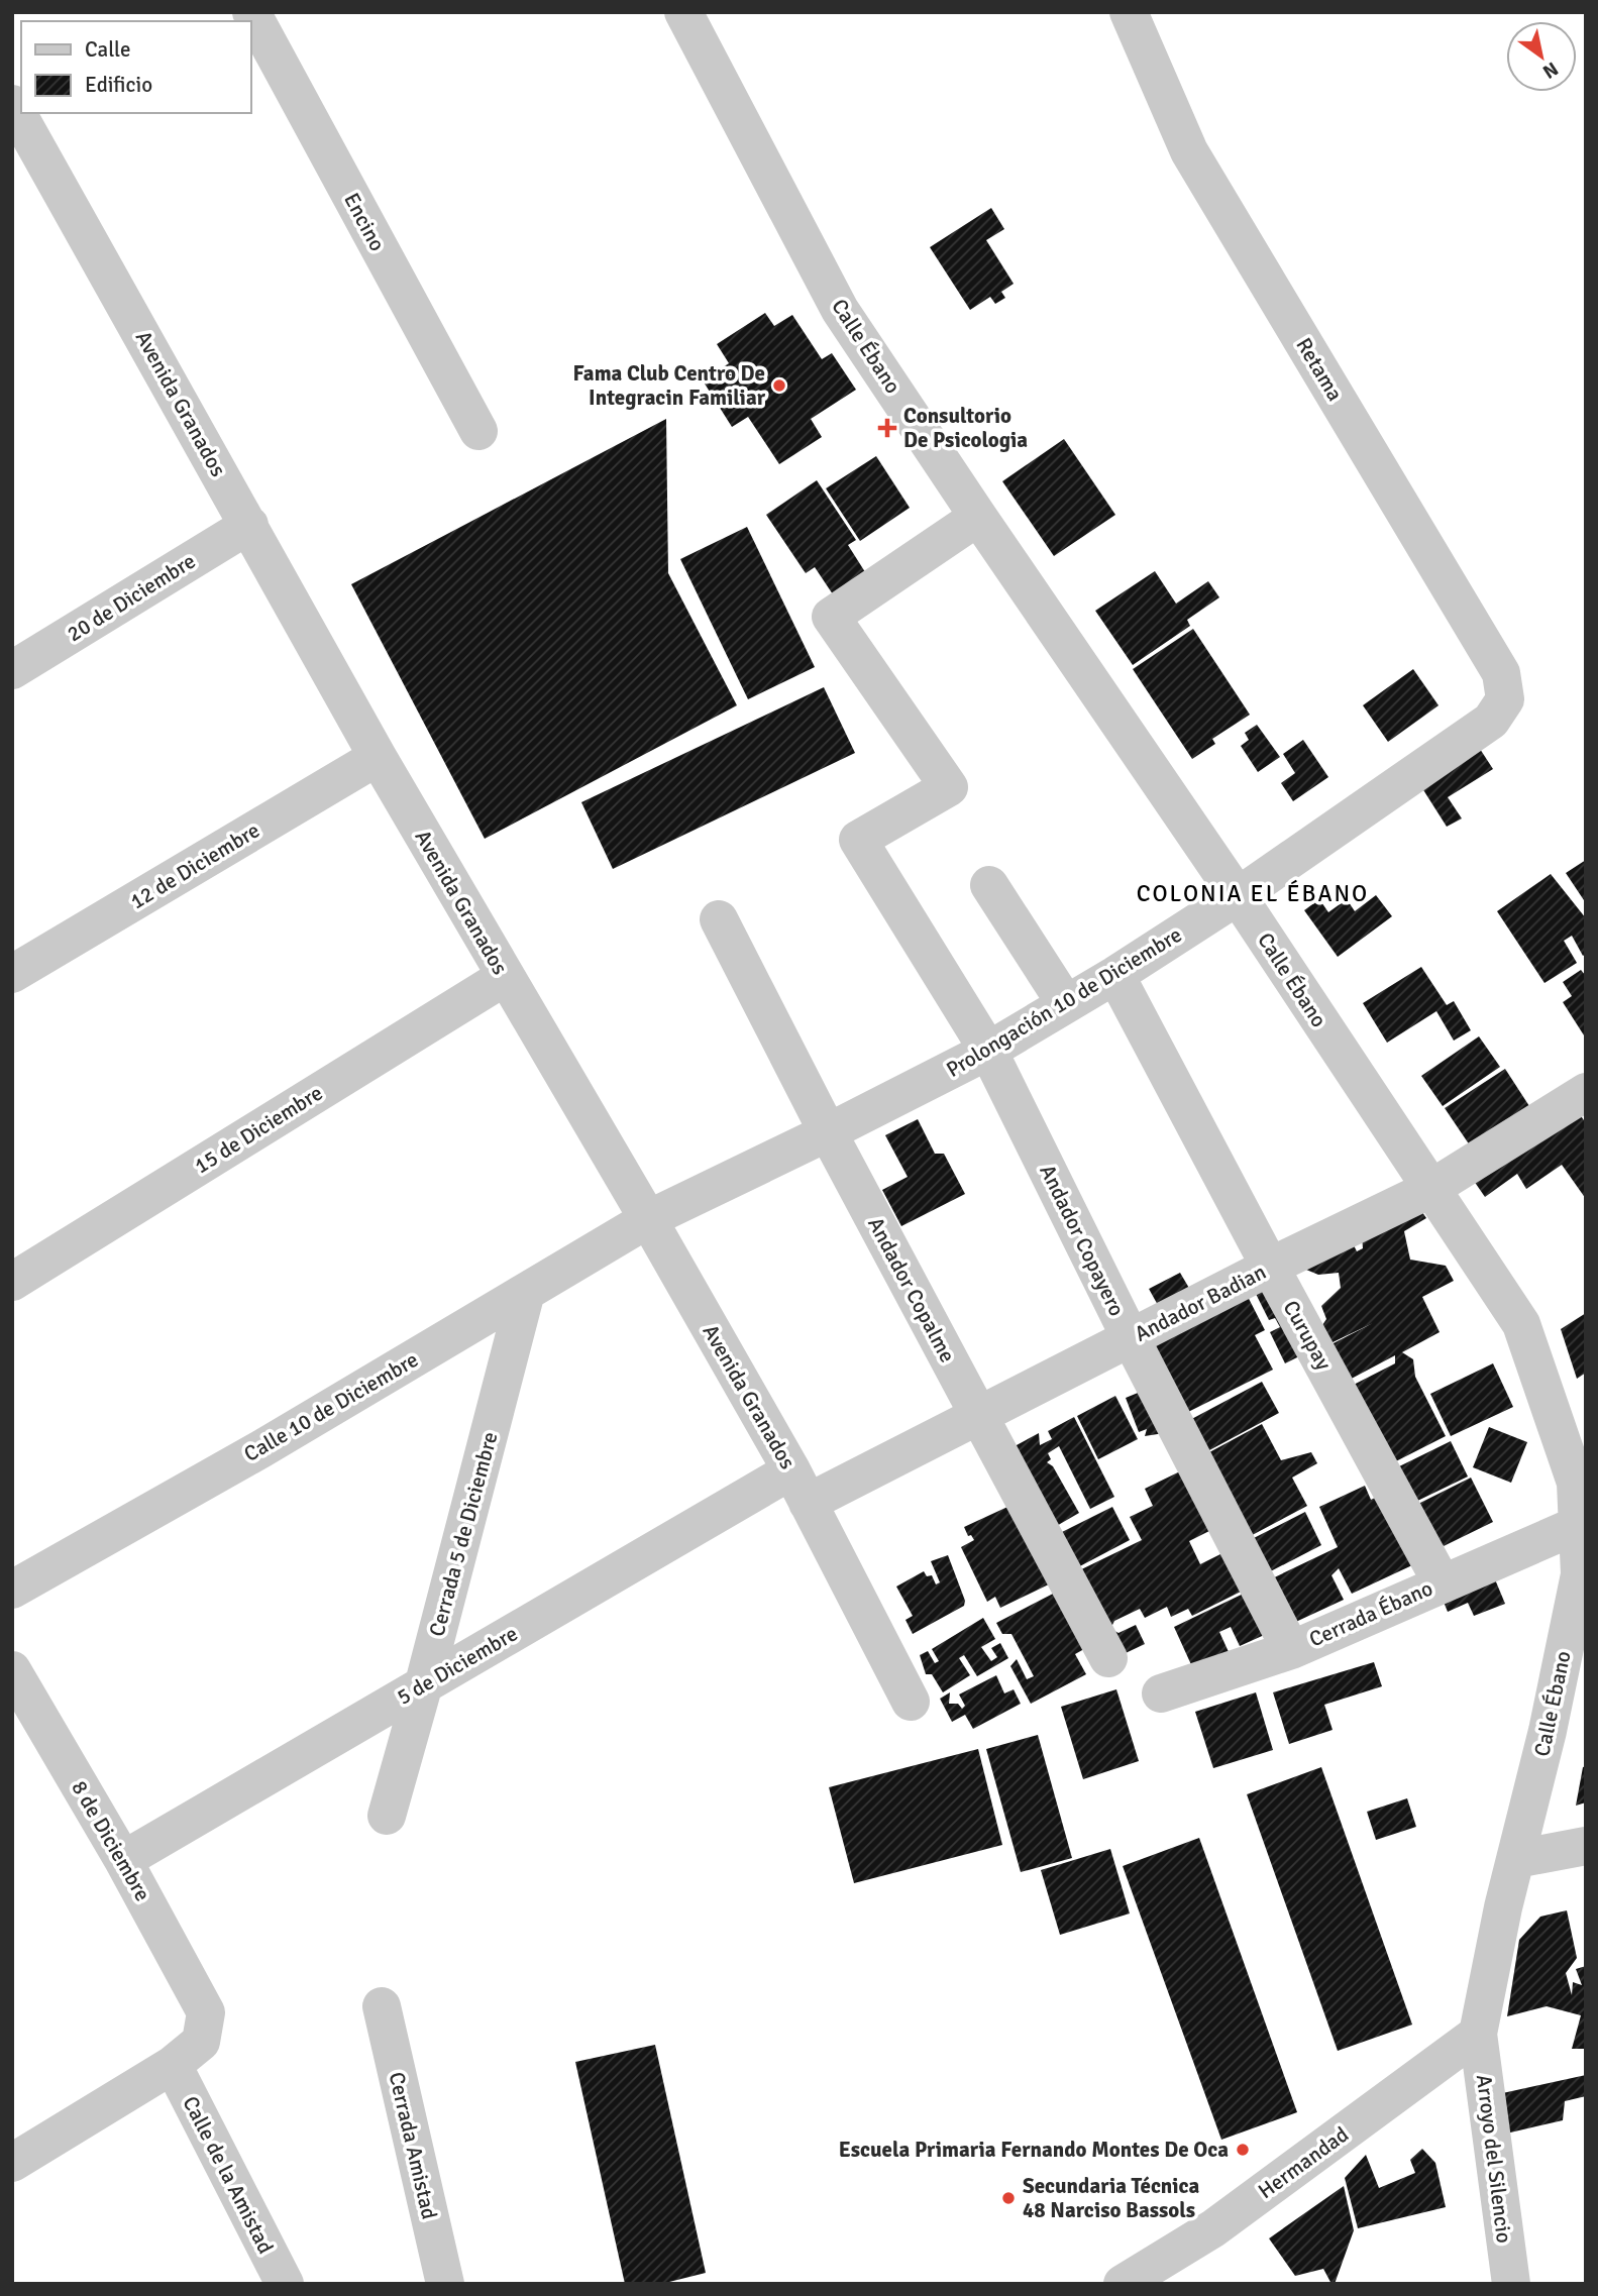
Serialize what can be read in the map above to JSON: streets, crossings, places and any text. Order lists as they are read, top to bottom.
{
  "streets": {
    "street": [
      "Encino",
      "Calle Ébano",
      "Retama",
      "Avenida Granados",
      "20 de Diciembre",
      "12 de Diciembre",
      "Prolongación 10 de Diciembre",
      "15 de Diciembre",
      "Andador Copayero",
      "Andador Copalme",
      "Andador Badian",
      "Curupay",
      "Calle 10 de Diciembre",
      "Cerrada 5 de Diciembre",
      "Cerrada Ébano",
      "5 de Diciembre",
      "8 de Diciembre",
      "Cerrada Amistad",
      "Arroyo del Silencio",
      "Hermandad",
      "Calle de la Amistad"
    ]
  },
  "crossings": [
    ["Calle Ébano", "Prolongación 10 de Diciembre"],
    ["Calle Ébano", "Andador Copayero"],
    ["Calle Ébano", "Andador Badian"],
    ["Calle Ébano", "Cerrada Ébano"],
    ["Calle Ébano", "Arroyo del Silencio"],
    ["Calle Ébano", "Hermandad"],
    ["Retama", "Prolongación 10 de Diciembre"],
    ["Avenida Granados", "20 de Diciembre"],
    ["Avenida Granados", "12 de Diciembre"],
    ["Avenida Granados", "Prolongación 10 de Diciembre"],
    ["Avenida Granados", "15 de Diciembre"],
    ["Avenida Granados", "Andador Badian"],
    ["Avenida Granados", "Calle 10 de Diciembre"],
    ["Avenida Granados", "5 de Diciembre"],
    ["Prolongación 10 de Diciembre", "Andador Copayero"],
    ["Prolongación 10 de Diciembre", "Andador Copalme"],
    ["Prolongación 10 de Diciembre", "Curupay"],
    ["Prolongación 10 de Diciembre", "Calle 10 de Diciembre"],
    ["Andador Copayero", "Andador Badian"],
    ["Andador Copayero", "Cerrada Ébano"],
    ["Andador Copalme", "Andador Badian"],
    ["Andador Badian", "Curupay"],
    ["Andador Badian", "5 de Diciembre"],
    ["Curupay", "Cerrada Ébano"],
    ["Calle 10 de Diciembre", "Cerrada 5 de Diciembre"],
    ["Cerrada 5 de Diciembre", "5 de Diciembre"],
    ["5 de Diciembre", "8 de Diciembre"],
    ["8 de Diciembre", "Calle de la Amistad"],
    ["Arroyo del Silencio", "Hermandad"]
  ],
  "districts": ["COLONIA EL ÉBANO"],
  "places": {
    "other": ["Fama Club Centro De Integracin Familiar", "Escuela Primaria Fernando Montes De Oca", "Secundaria Técnica 48 Narciso Bassols"],
    "health": ["Consultorio De Psicologia"]
  },
  "legend": ["Calle", "Edificio"],
  "north": "bottom right"
}
